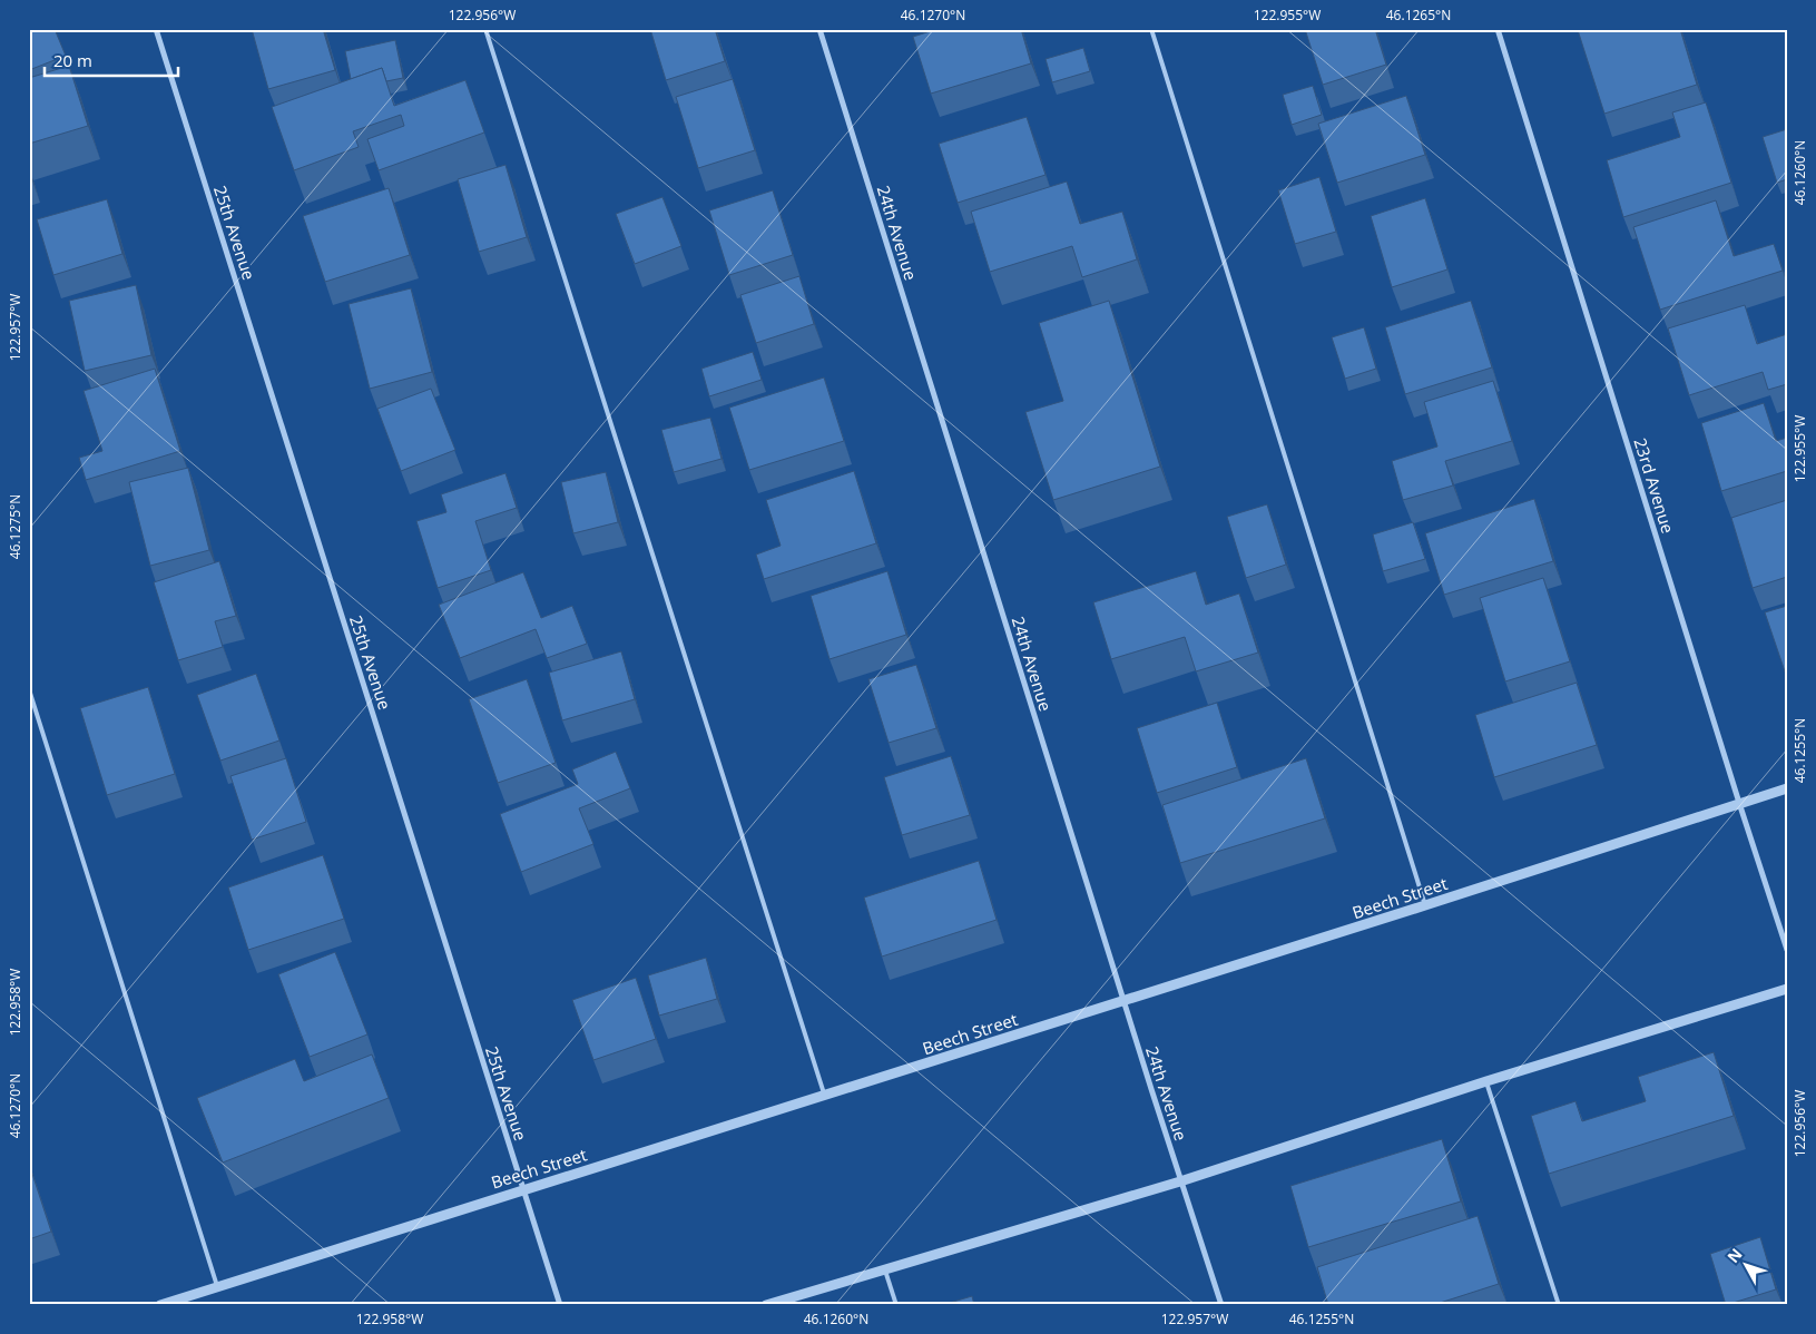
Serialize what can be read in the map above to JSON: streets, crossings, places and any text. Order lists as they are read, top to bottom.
{
  "streets": {
    "street": [
      "25th Avenue",
      "24th Avenue",
      "23rd Avenue",
      "Beech Street"
    ]
  },
  "crossings": [
    ["25th Avenue", "Beech Street"],
    ["24th Avenue", "Beech Street"],
    ["23rd Avenue", "Beech Street"]
  ],
  "scale_bar": "20 m",
  "north": "top left",
  "coordinates": [
    "122.956°W",
    "46.1270°N",
    "122.955°W",
    "46.1265°N",
    "46.1260°N",
    "122.957°W",
    "46.1275°N",
    "46.1255°N",
    "122.958°W"
  ]
}
